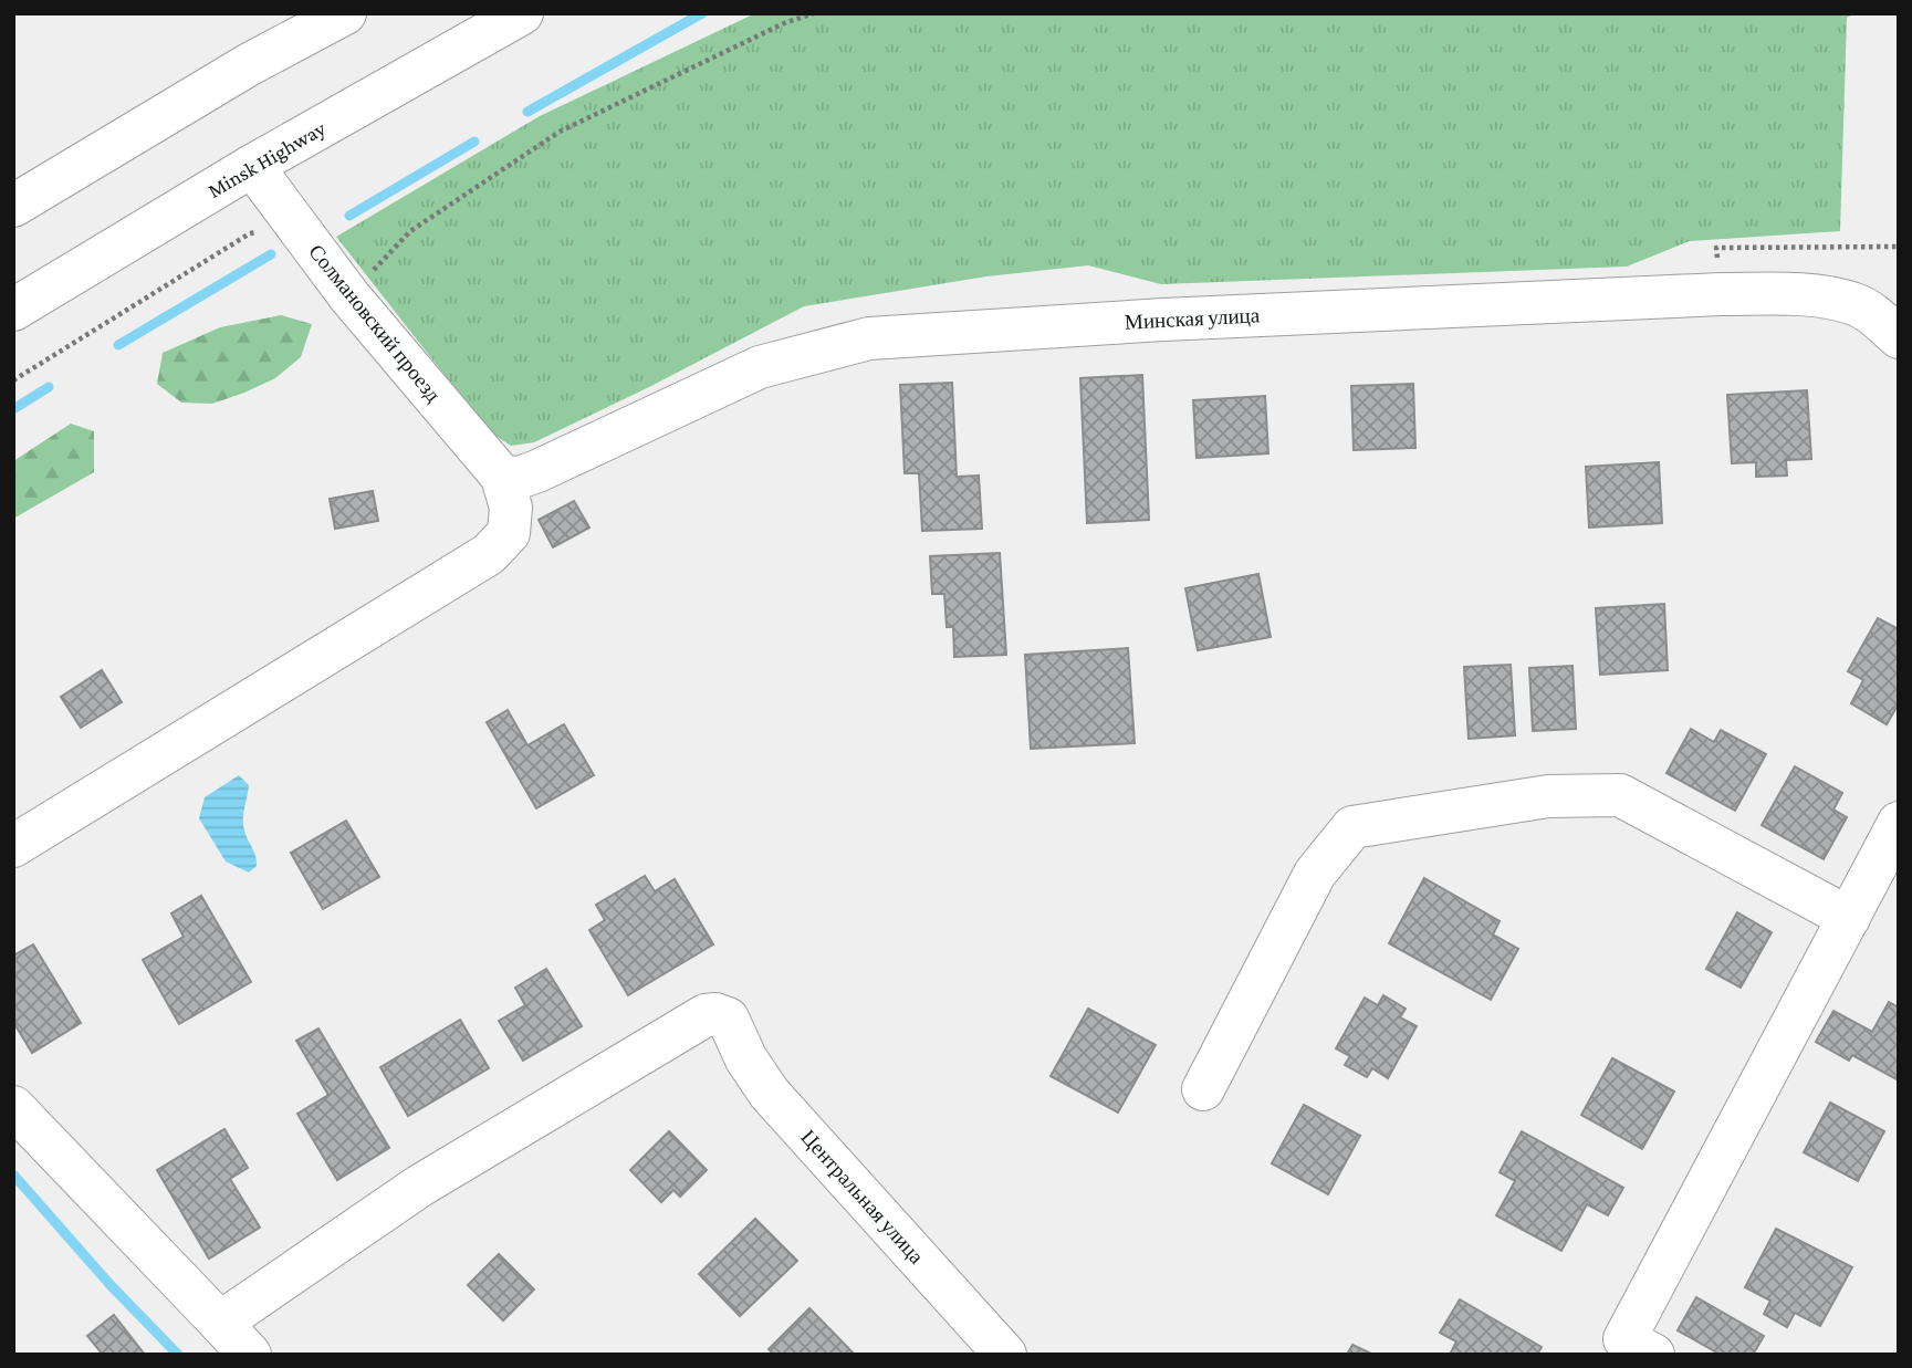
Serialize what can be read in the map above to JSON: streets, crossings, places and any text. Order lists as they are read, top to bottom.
{
  "streets": {
    "main road": [
      "Minsk Highway",
      "Минская улица",
      "Солмановский проезд",
      "Центральная улица"
    ]
  },
  "crossings": [
    ["Minsk Highway", "Солмановский проезд"],
    ["Минская улица", "Солмановский проезд"]
  ]
}
